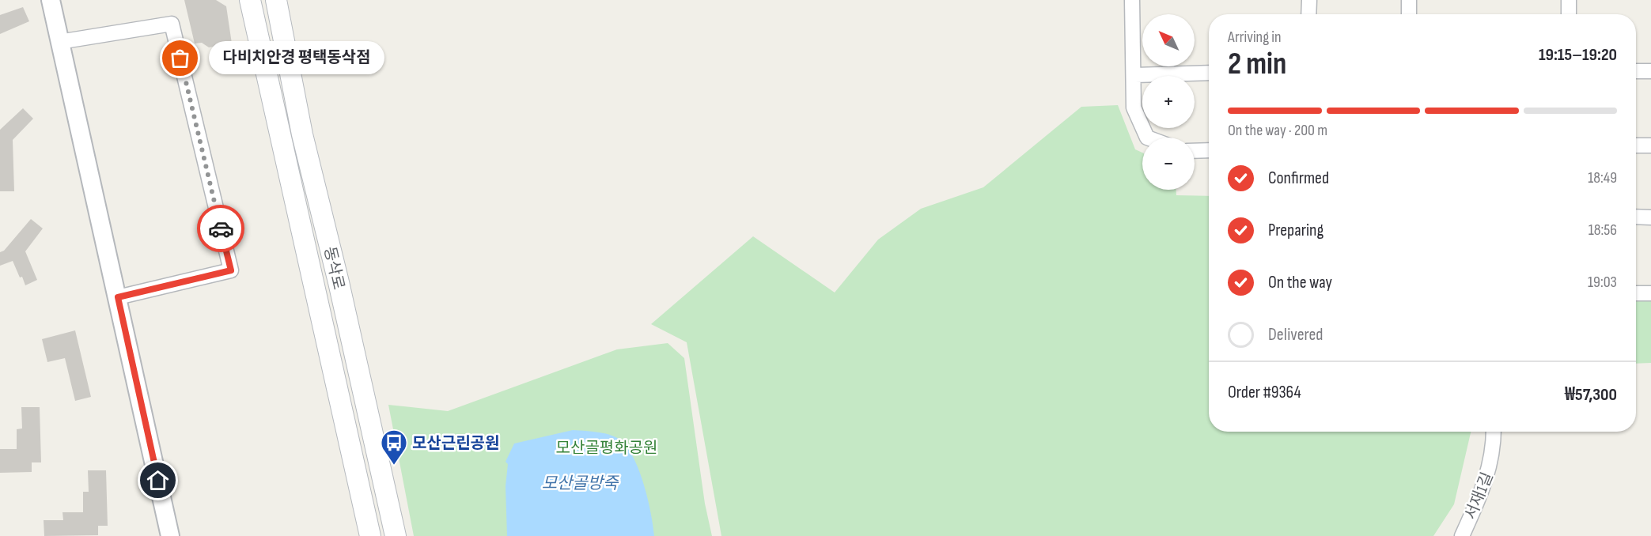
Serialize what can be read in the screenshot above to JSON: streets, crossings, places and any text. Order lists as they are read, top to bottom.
{
  "streets": {
    "main road": ["동삭로"],
    "street": ["서재1길"]
  },
  "water": ["모산골방죽"],
  "parks": ["모산골평화공원"],
  "places": {
    "other": ["다비치안경 평택동삭점"],
    "bus stop": ["모산근린공원"]
  },
  "north": "top left",
  "page": {
    "map_buttons": ["+", "−"],
    "heading": ["2 min", "Arriving in", "19:15–19:20"],
    "panel": ["Order #9364", "₩57,300"],
    "bubble": "다비치안경 평택동삭점",
    "bar": "On the way · 200 m",
    "list": [
      ["Confirmed", "18:49"],
      ["Preparing", "18:56"],
      ["On the way", "19:03"],
      "Delivered"
    ]
  }
}
